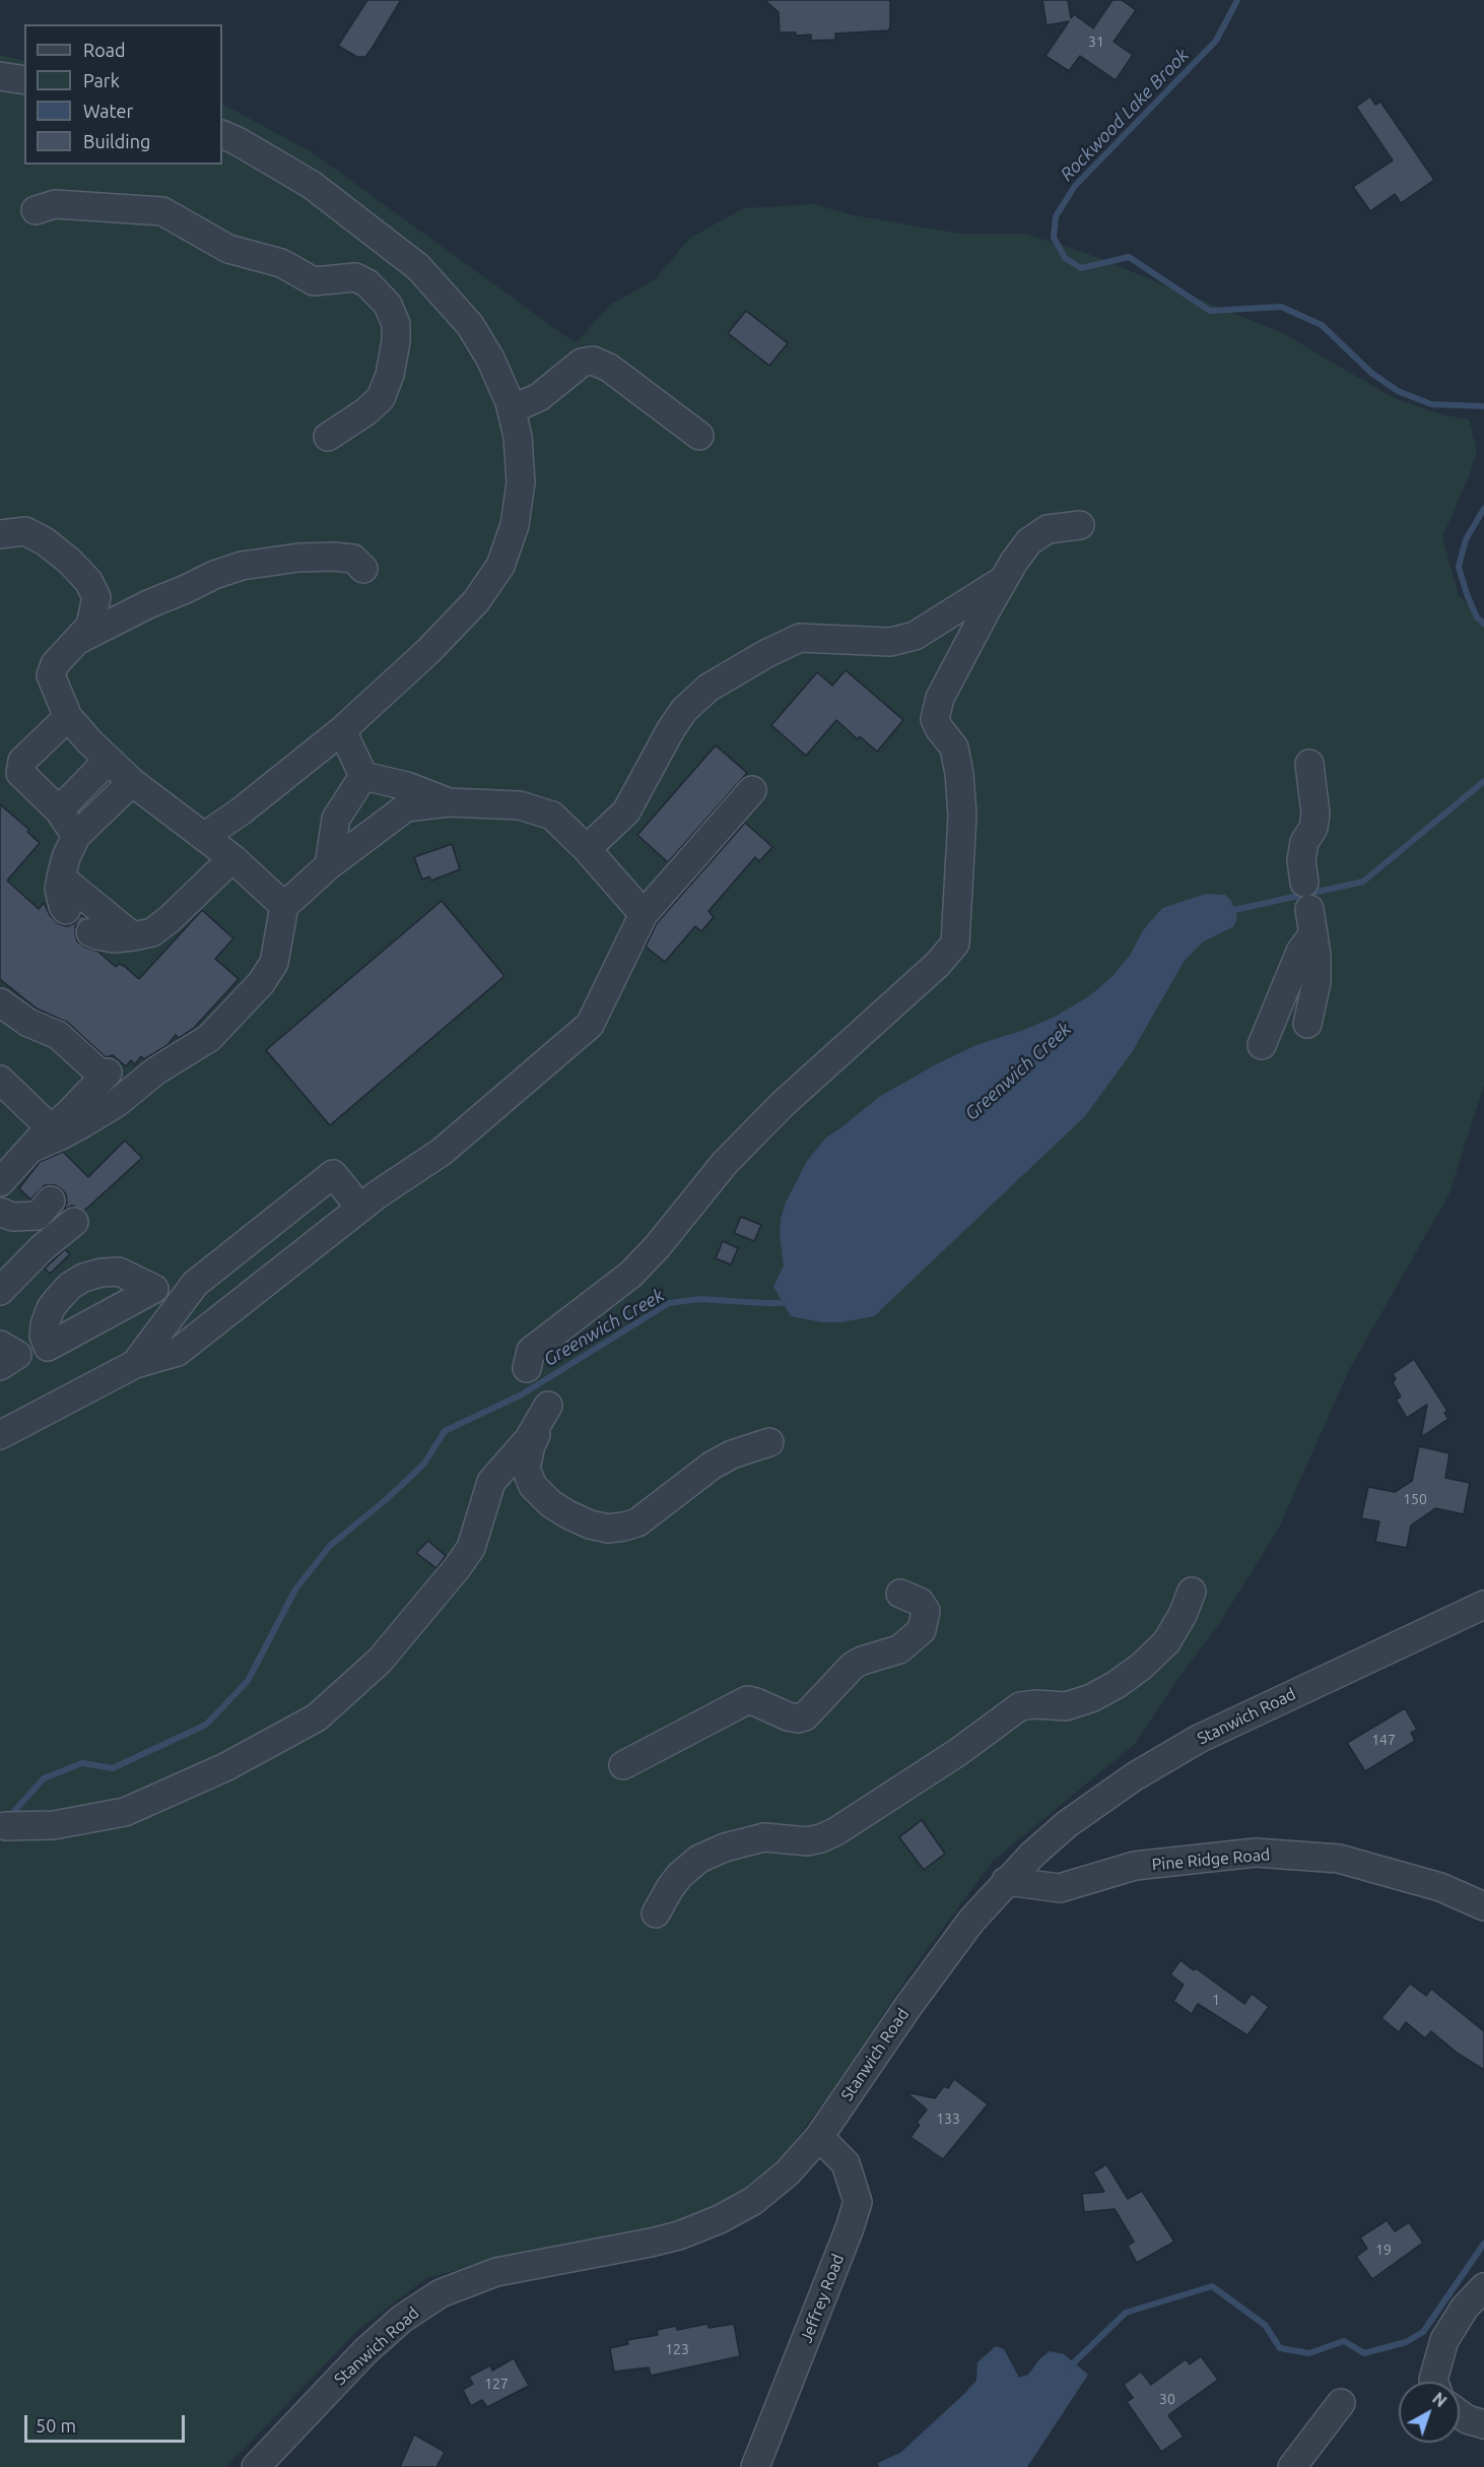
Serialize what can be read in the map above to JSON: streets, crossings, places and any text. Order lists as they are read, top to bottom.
{
  "streets": {
    "street": ["Stanwich Road", "Pine Ridge Road", "Jeffrey Road"]
  },
  "crossings": [
    ["Stanwich Road", "Pine Ridge Road"],
    ["Stanwich Road", "Jeffrey Road"]
  ],
  "water": ["Rockwood Lake Brook", "Greenwich Creek"],
  "house_numbers": [
    "31",
    "150",
    "147",
    "1",
    "133",
    "19",
    "123",
    "127",
    "30"
  ],
  "legend": [
    "Road",
    "Park",
    "Water",
    "Building"
  ],
  "scale_bar": "50 m",
  "north": "top right"
}
